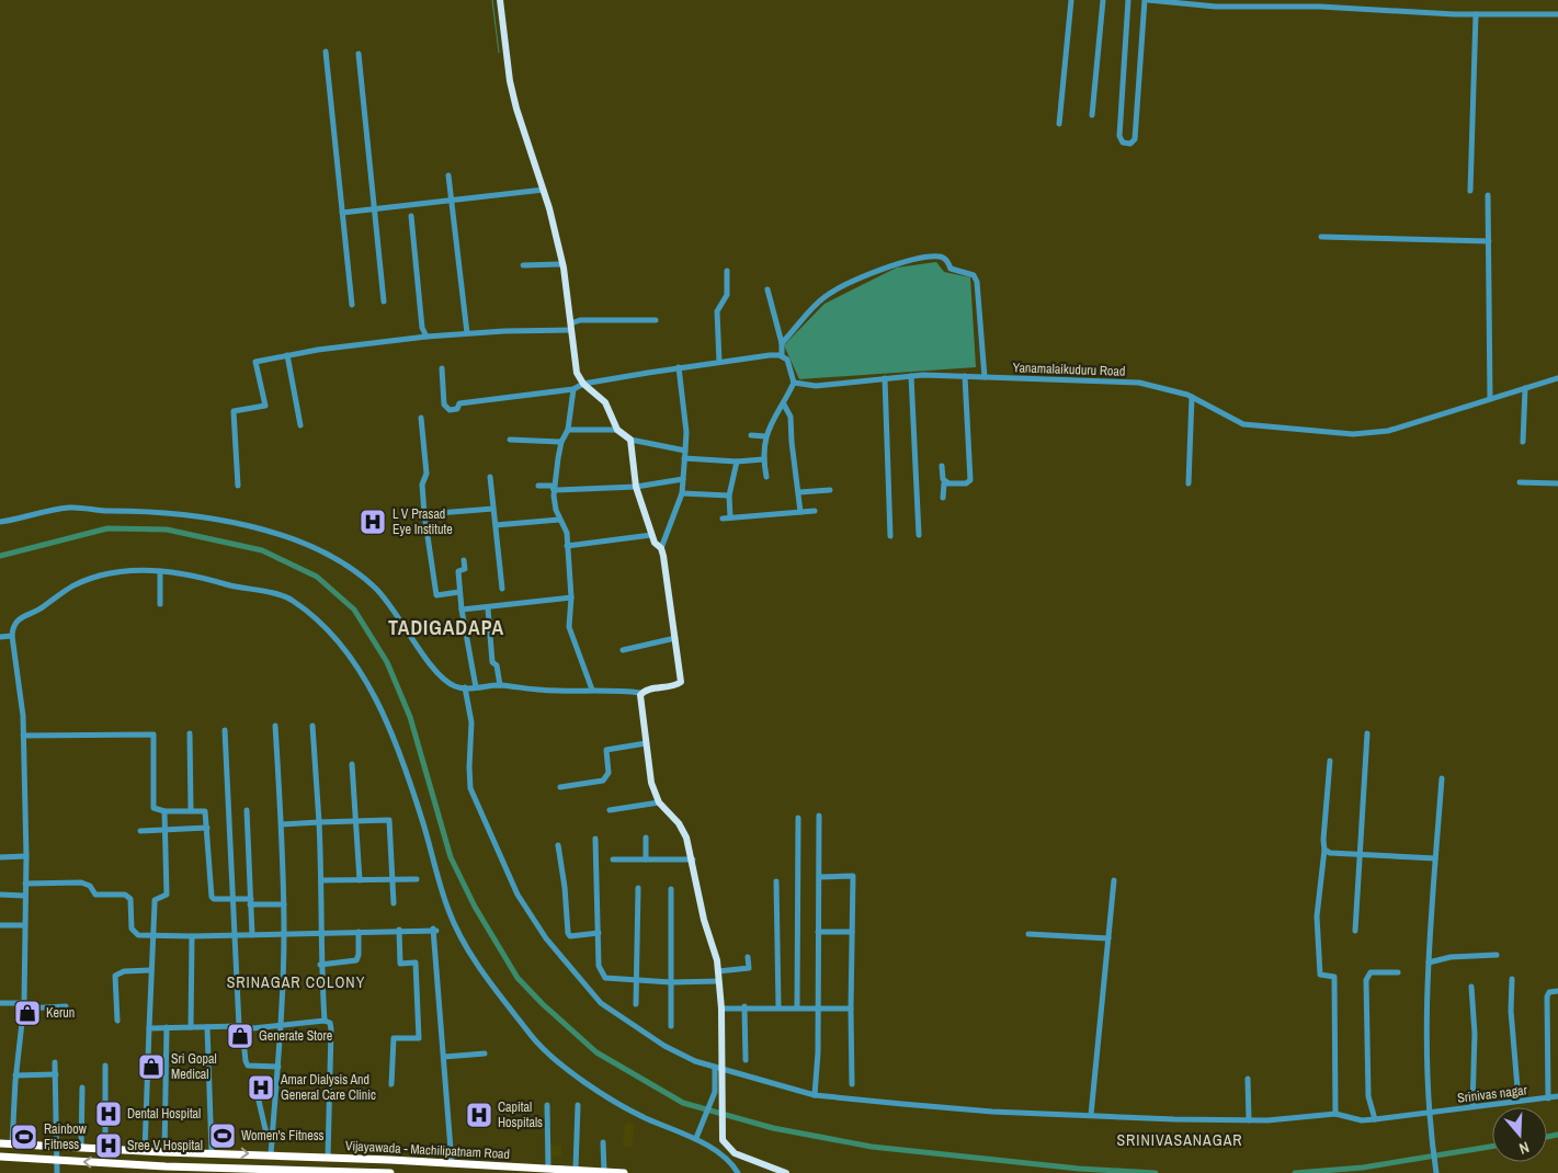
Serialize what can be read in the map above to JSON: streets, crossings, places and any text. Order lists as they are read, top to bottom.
{
  "streets": {
    "highway": ["Vijayawada - Machilipatnam Road"],
    "street": ["Yanamalaikuduru Road", "Srinivas nagar"]
  },
  "districts": ["TADIGADAPA", "SRINAGAR COLONY", "SRINIVASANAGAR"],
  "places": {
    "hospital": [
      "L V Prasad Eye Institute",
      "Amar Dialysis And General Care Clinic",
      "Dental Hospital",
      "Capital Hospitals",
      "Sree V Hospital"
    ],
    "shop": ["Kerun", "Generate Store", "Sri Gopal Medical"],
    "sports": ["Women's Fitness", "Rainbow Fitness"]
  },
  "north": "bottom"
}
